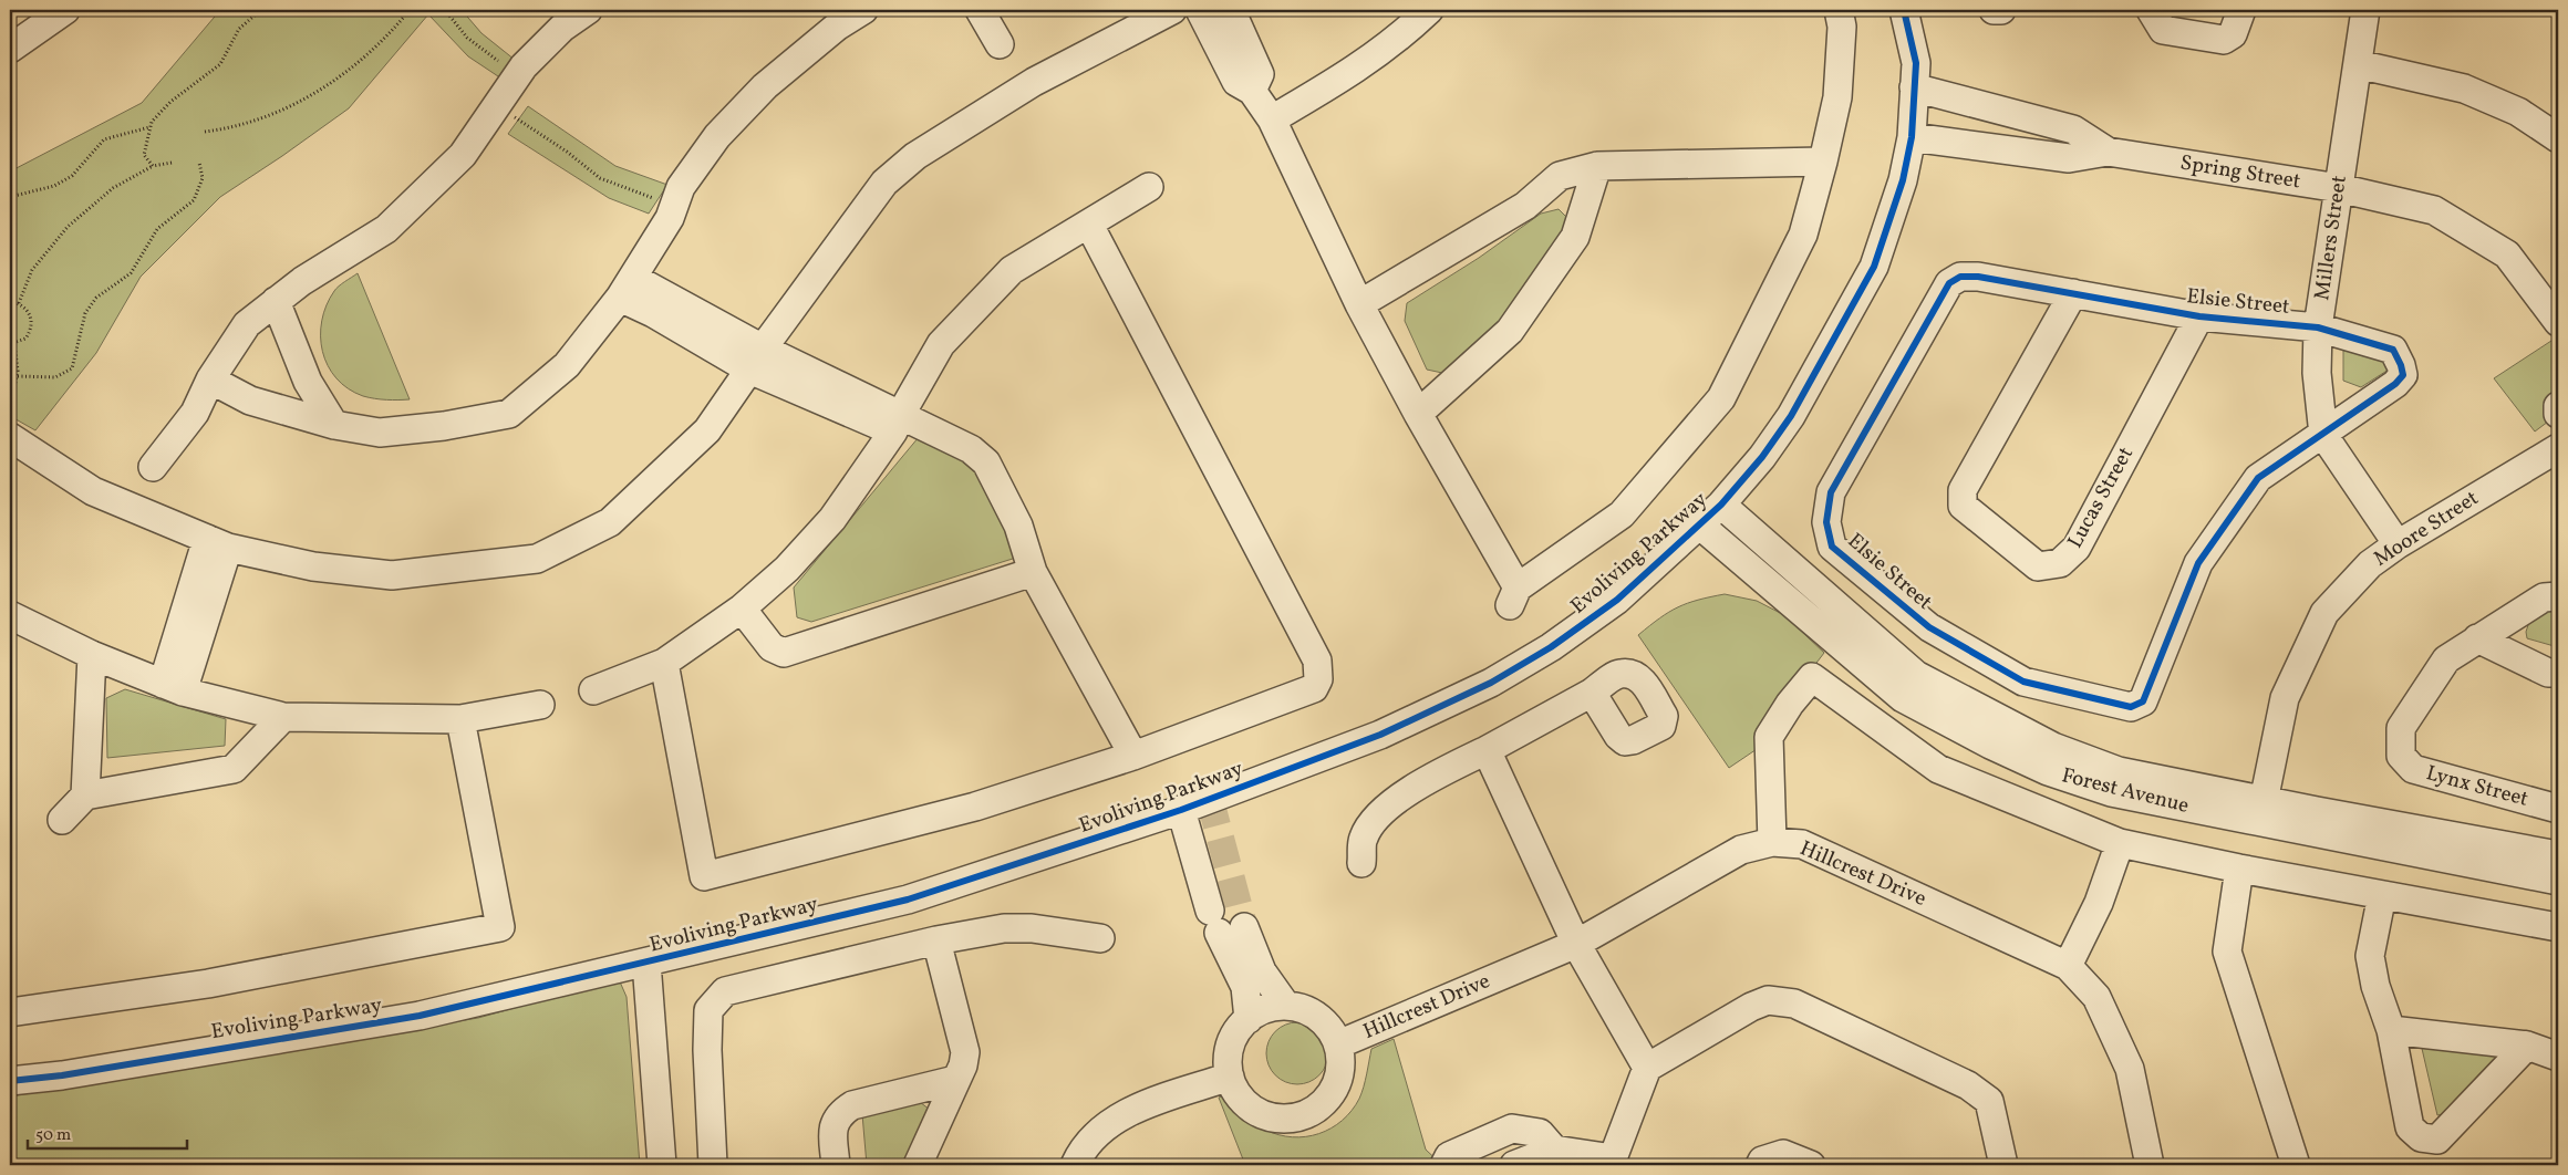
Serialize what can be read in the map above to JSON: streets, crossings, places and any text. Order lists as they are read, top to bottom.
{
  "streets": {
    "street": [
      "Spring Street",
      "Millers Street",
      "Elsie Street",
      "Lucas Street",
      "Moore Street",
      "Evoliving Parkway",
      "Lynx Street",
      "Forest Avenue",
      "Hillcrest Drive"
    ]
  },
  "crossings": [
    ["Spring Street", "Millers Street"],
    ["Spring Street", "Evoliving Parkway"],
    ["Millers Street", "Elsie Street"],
    ["Millers Street", "Moore Street"],
    ["Elsie Street", "Lucas Street"],
    ["Moore Street", "Forest Avenue"],
    ["Evoliving Parkway", "Forest Avenue"]
  ],
  "scale_bar": "50 m"
}
